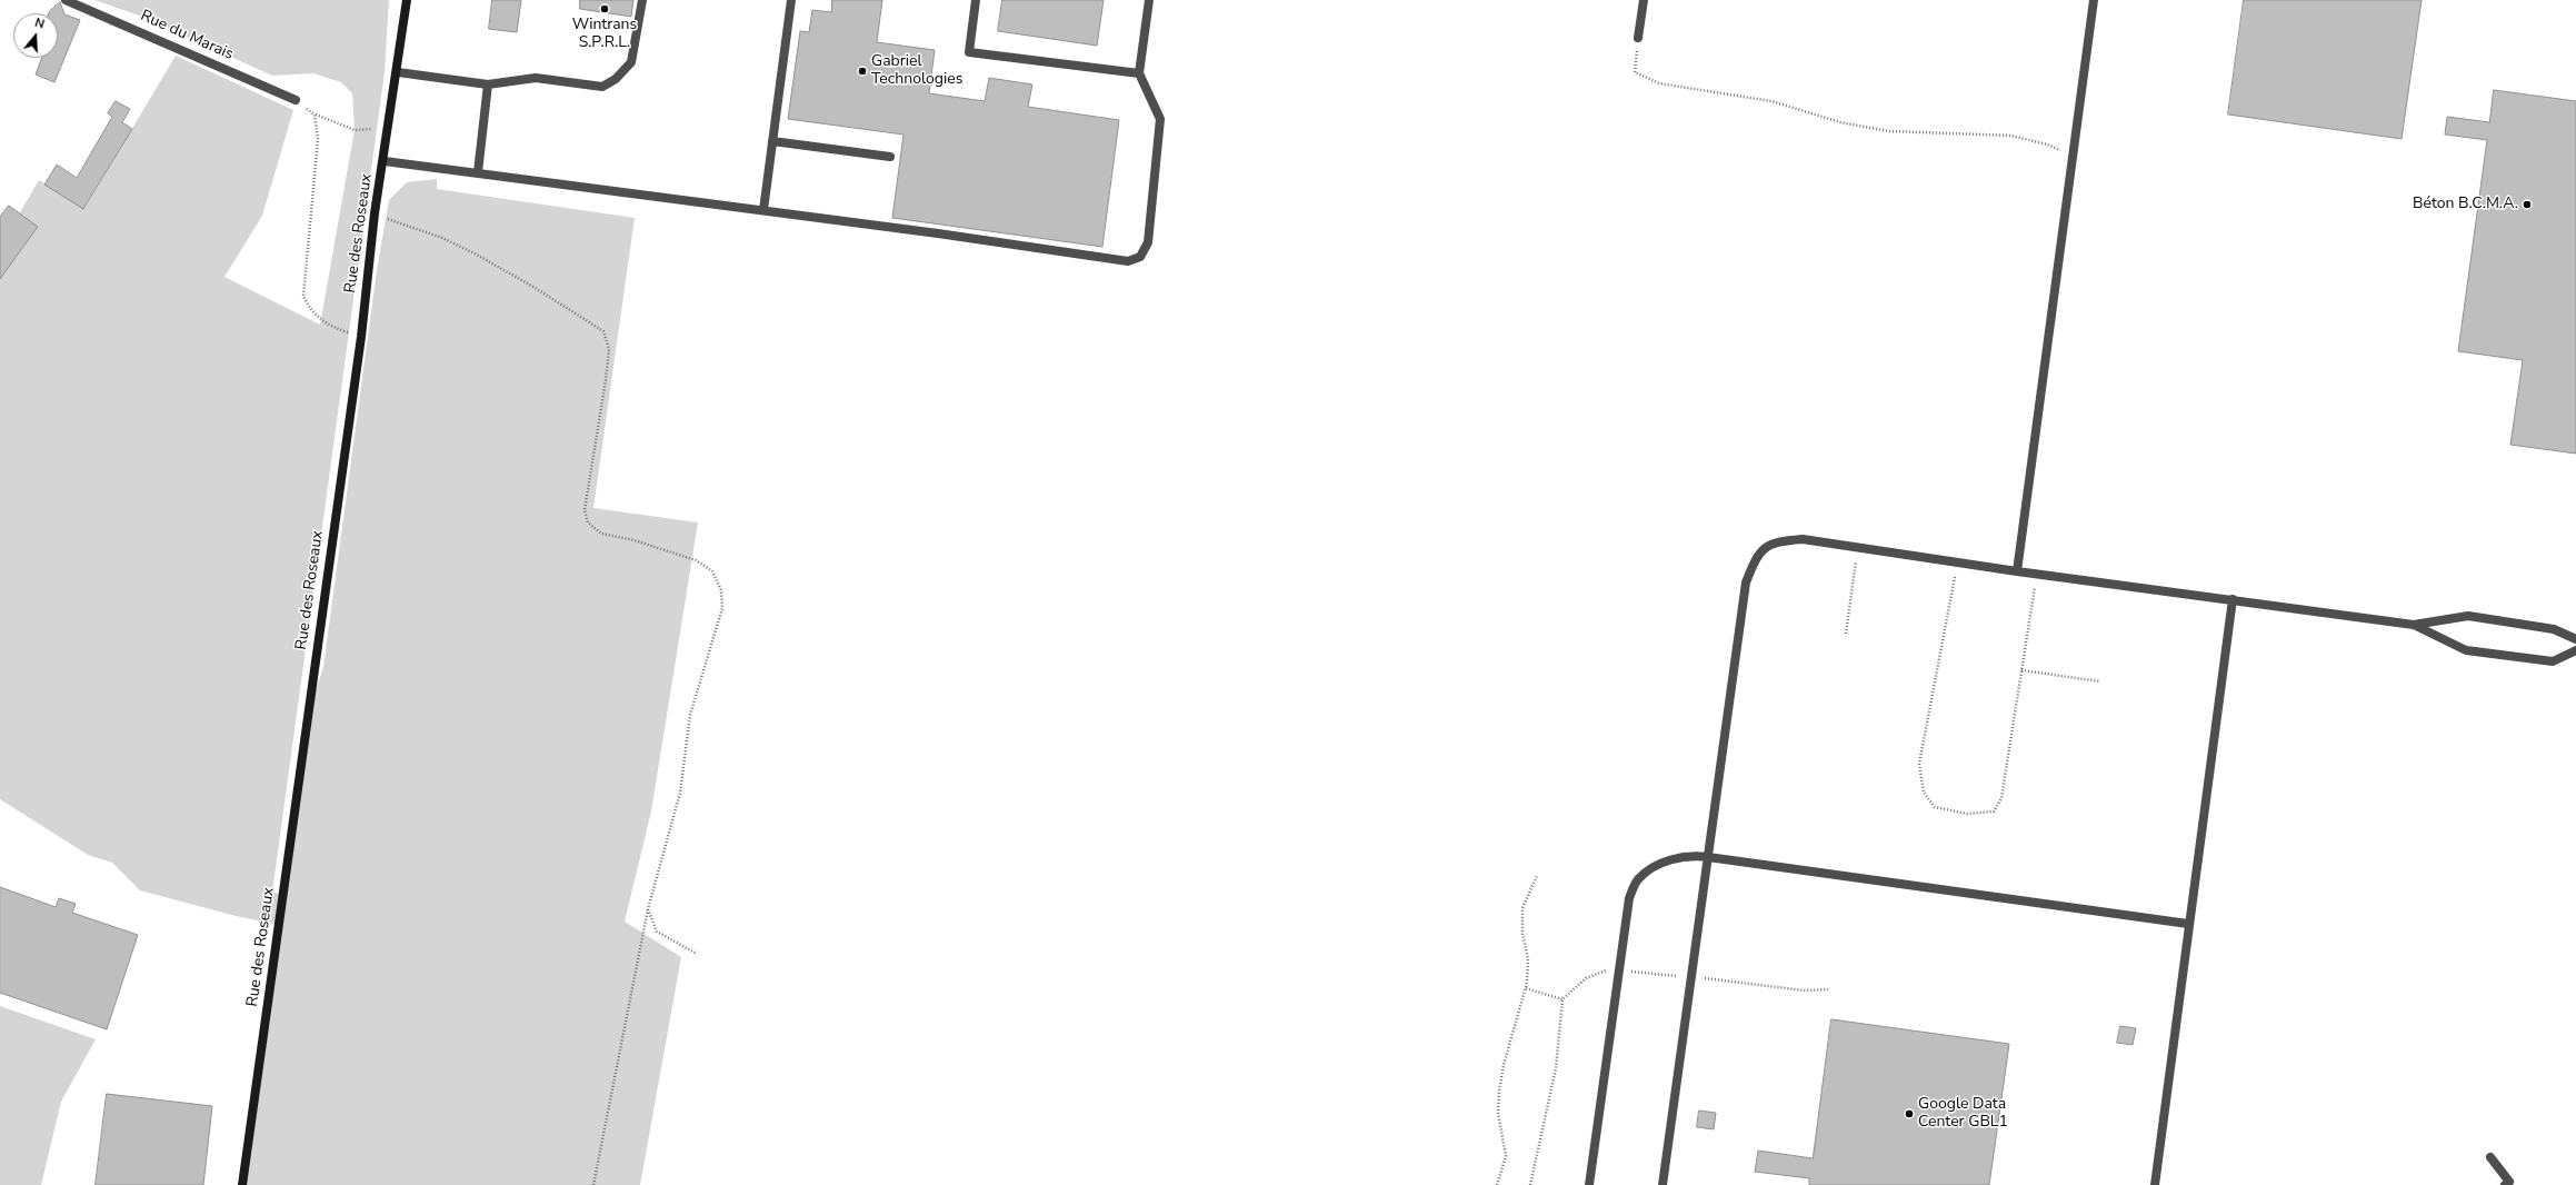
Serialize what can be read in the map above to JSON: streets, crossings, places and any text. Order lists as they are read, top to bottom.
{
  "streets": {
    "street": ["Rue du Marais", "Rue des Roseaux"]
  },
  "places": [
    "Wintrans S.P.R.L.",
    "Gabriel Technologies",
    "Béton B.C.M.A.",
    "Google Data Center GBL1"
  ],
  "north": "top"
}
